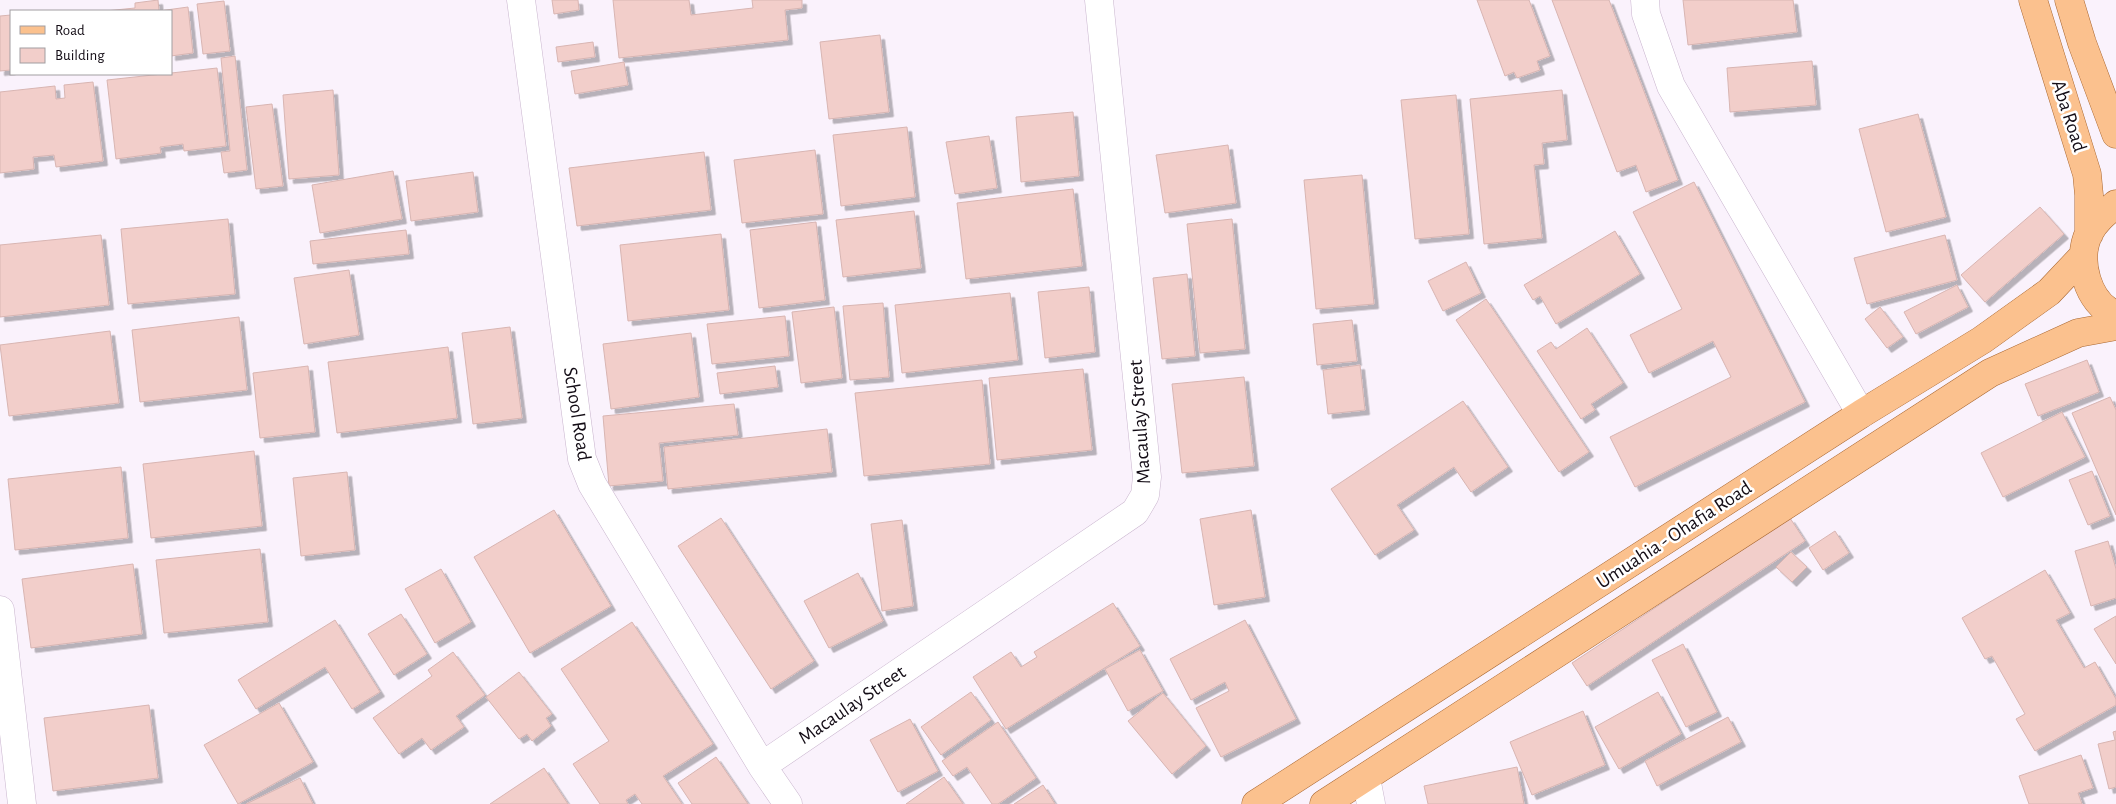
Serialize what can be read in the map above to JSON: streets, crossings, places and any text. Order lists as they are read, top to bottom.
{
  "streets": {
    "main road": ["Aba Road", "Umuahia - Ohafia Road"],
    "street": ["School Road", "Macaulay Street"]
  },
  "crossings": [
    ["Aba Road", "Umuahia - Ohafia Road"],
    ["School Road", "Macaulay Street"]
  ],
  "legend": ["Road", "Building"]
}
